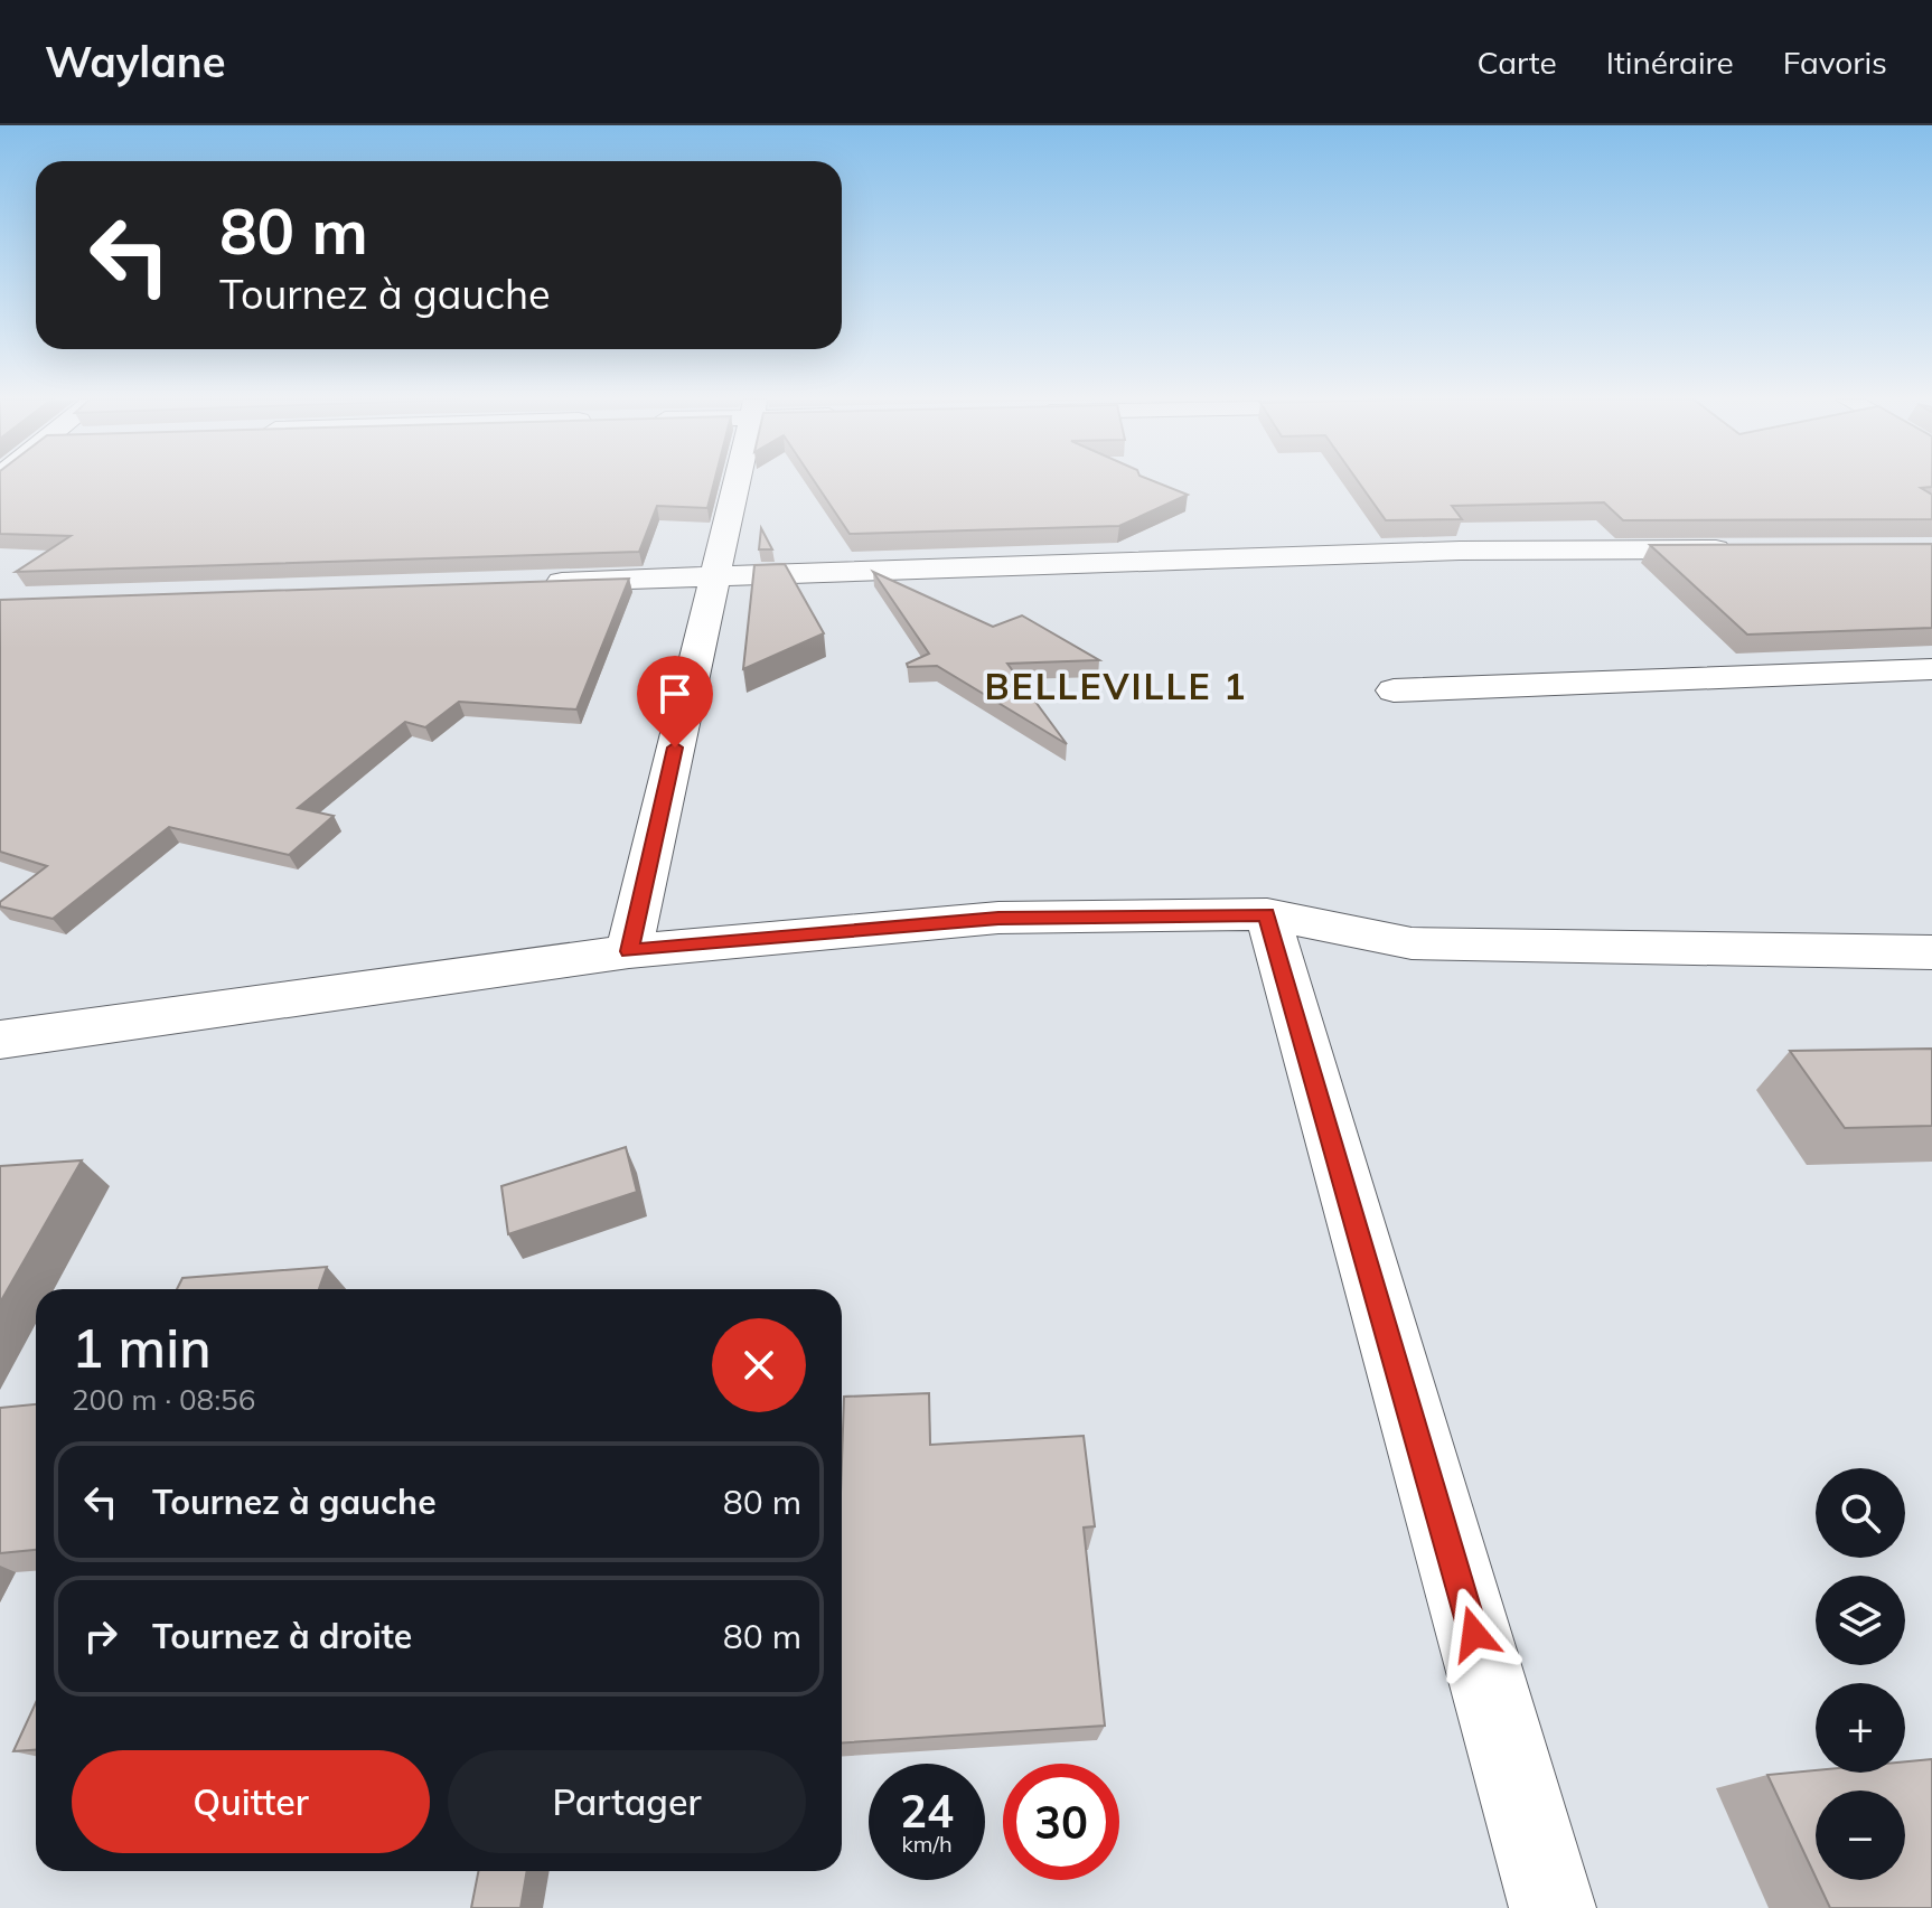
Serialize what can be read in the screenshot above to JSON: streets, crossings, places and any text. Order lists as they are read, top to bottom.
{
  "districts": ["BELLEVILLE 1"],
  "page": {
    "header": "Waylane",
    "nav": ["Carte", "Itinéraire", "Favoris"],
    "turn": ["80 m", "Tournez à gauche"],
    "heading": ["1 min", "200 m · 08:56"],
    "list": [
      {
        "name": "Tournez à gauche",
        "value": "80 m"
      },
      {
        "name": "Tournez à droite",
        "value": "80 m"
      }
    ],
    "map_buttons": ["+", "−"],
    "buttons": ["Quitter", "Partager"],
    "speed": "24 km/h",
    "limit": "30"
  }
}
